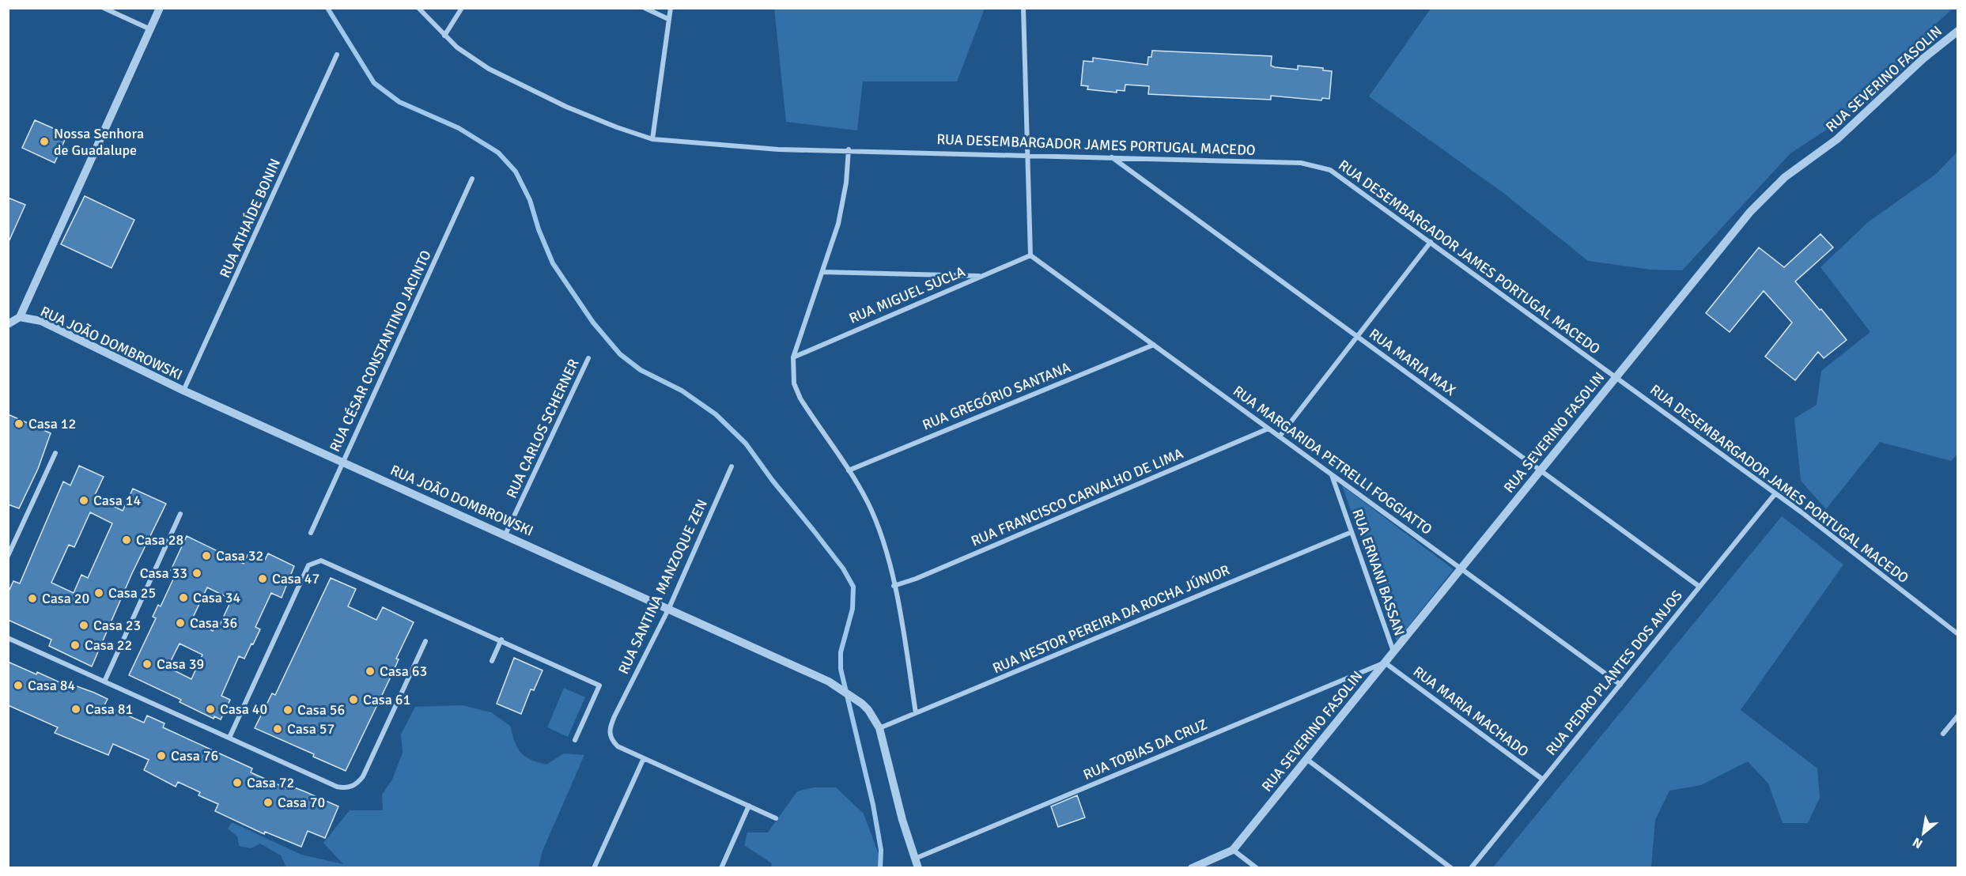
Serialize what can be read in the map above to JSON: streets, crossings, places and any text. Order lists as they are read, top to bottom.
{
  "streets": {
    "street": [
      "RUA SEVERINO FASOLIN",
      "RUA DESEMBARGADOR JAMES PORTUGAL MACEDO",
      "RUA ATHAÍDE BONIN",
      "RUA MIGUEL SUCLA",
      "RUA JOÃO DOMBROWSKI",
      "RUA CÉSAR CONSTANTINO JACINTO",
      "RUA MARIA MAX",
      "RUA GREGÓRIO SANTANA",
      "RUA CARLOS SCHERNER",
      "RUA MARGARIDA PETRELLI FOGGIATTO",
      "RUA FRANCISCO CARVALHO DE LIMA",
      "RUA ERNANI BASSAN",
      "RUA SANTINA MANZOQUE ZEN",
      "RUA NESTOR PEREIRA DA ROCHA JÚNIOR",
      "RUA PEDRO PLANTES DOS ANJOS",
      "RUA MARIA MACHADO",
      "RUA TOBIAS DA CRUZ"
    ]
  },
  "crossings": [
    ["RUA SEVERINO FASOLIN", "RUA DESEMBARGADOR JAMES PORTUGAL MACEDO"],
    ["RUA SEVERINO FASOLIN", "RUA MARIA MAX"],
    ["RUA SEVERINO FASOLIN", "RUA MARGARIDA PETRELLI FOGGIATTO"],
    ["RUA SEVERINO FASOLIN", "RUA ERNANI BASSAN"],
    ["RUA SEVERINO FASOLIN", "RUA MARIA MACHADO"],
    ["RUA SEVERINO FASOLIN", "RUA TOBIAS DA CRUZ"],
    ["RUA DESEMBARGADOR JAMES PORTUGAL MACEDO", "RUA MARIA MAX"],
    ["RUA DESEMBARGADOR JAMES PORTUGAL MACEDO", "RUA PEDRO PLANTES DOS ANJOS"],
    ["RUA ATHAÍDE BONIN", "RUA JOÃO DOMBROWSKI"],
    ["RUA MIGUEL SUCLA", "RUA MARGARIDA PETRELLI FOGGIATTO"],
    ["RUA JOÃO DOMBROWSKI", "RUA CÉSAR CONSTANTINO JACINTO"],
    ["RUA JOÃO DOMBROWSKI", "RUA CARLOS SCHERNER"],
    ["RUA JOÃO DOMBROWSKI", "RUA SANTINA MANZOQUE ZEN"],
    ["RUA JOÃO DOMBROWSKI", "RUA NESTOR PEREIRA DA ROCHA JÚNIOR"],
    ["RUA JOÃO DOMBROWSKI", "RUA TOBIAS DA CRUZ"],
    ["RUA MARIA MAX", "RUA PEDRO PLANTES DOS ANJOS"],
    ["RUA GREGÓRIO SANTANA", "RUA MARGARIDA PETRELLI FOGGIATTO"],
    ["RUA MARGARIDA PETRELLI FOGGIATTO", "RUA FRANCISCO CARVALHO DE LIMA"],
    ["RUA MARGARIDA PETRELLI FOGGIATTO", "RUA ERNANI BASSAN"],
    ["RUA MARGARIDA PETRELLI FOGGIATTO", "RUA PEDRO PLANTES DOS ANJOS"],
    ["RUA ERNANI BASSAN", "RUA NESTOR PEREIRA DA ROCHA JÚNIOR"],
    ["RUA PEDRO PLANTES DOS ANJOS", "RUA MARIA MACHADO"],
    ["RUA MARIA MACHADO", "RUA TOBIAS DA CRUZ"]
  ],
  "places": [
    "Nossa Senhora de Guadalupe",
    "Casa 12",
    "Casa 14",
    "Casa 28",
    "Casa 32",
    "Casa 33",
    "Casa 47",
    "Casa 25",
    "Casa 34",
    "Casa 20",
    "Casa 36",
    "Casa 23",
    "Casa 22",
    "Casa 39",
    "Casa 63",
    "Casa 84",
    "Casa 61",
    "Casa 81",
    "Casa 40",
    "Casa 56",
    "Casa 57",
    "Casa 76",
    "Casa 72",
    "Casa 70"
  ],
  "north": "bottom left"
}
